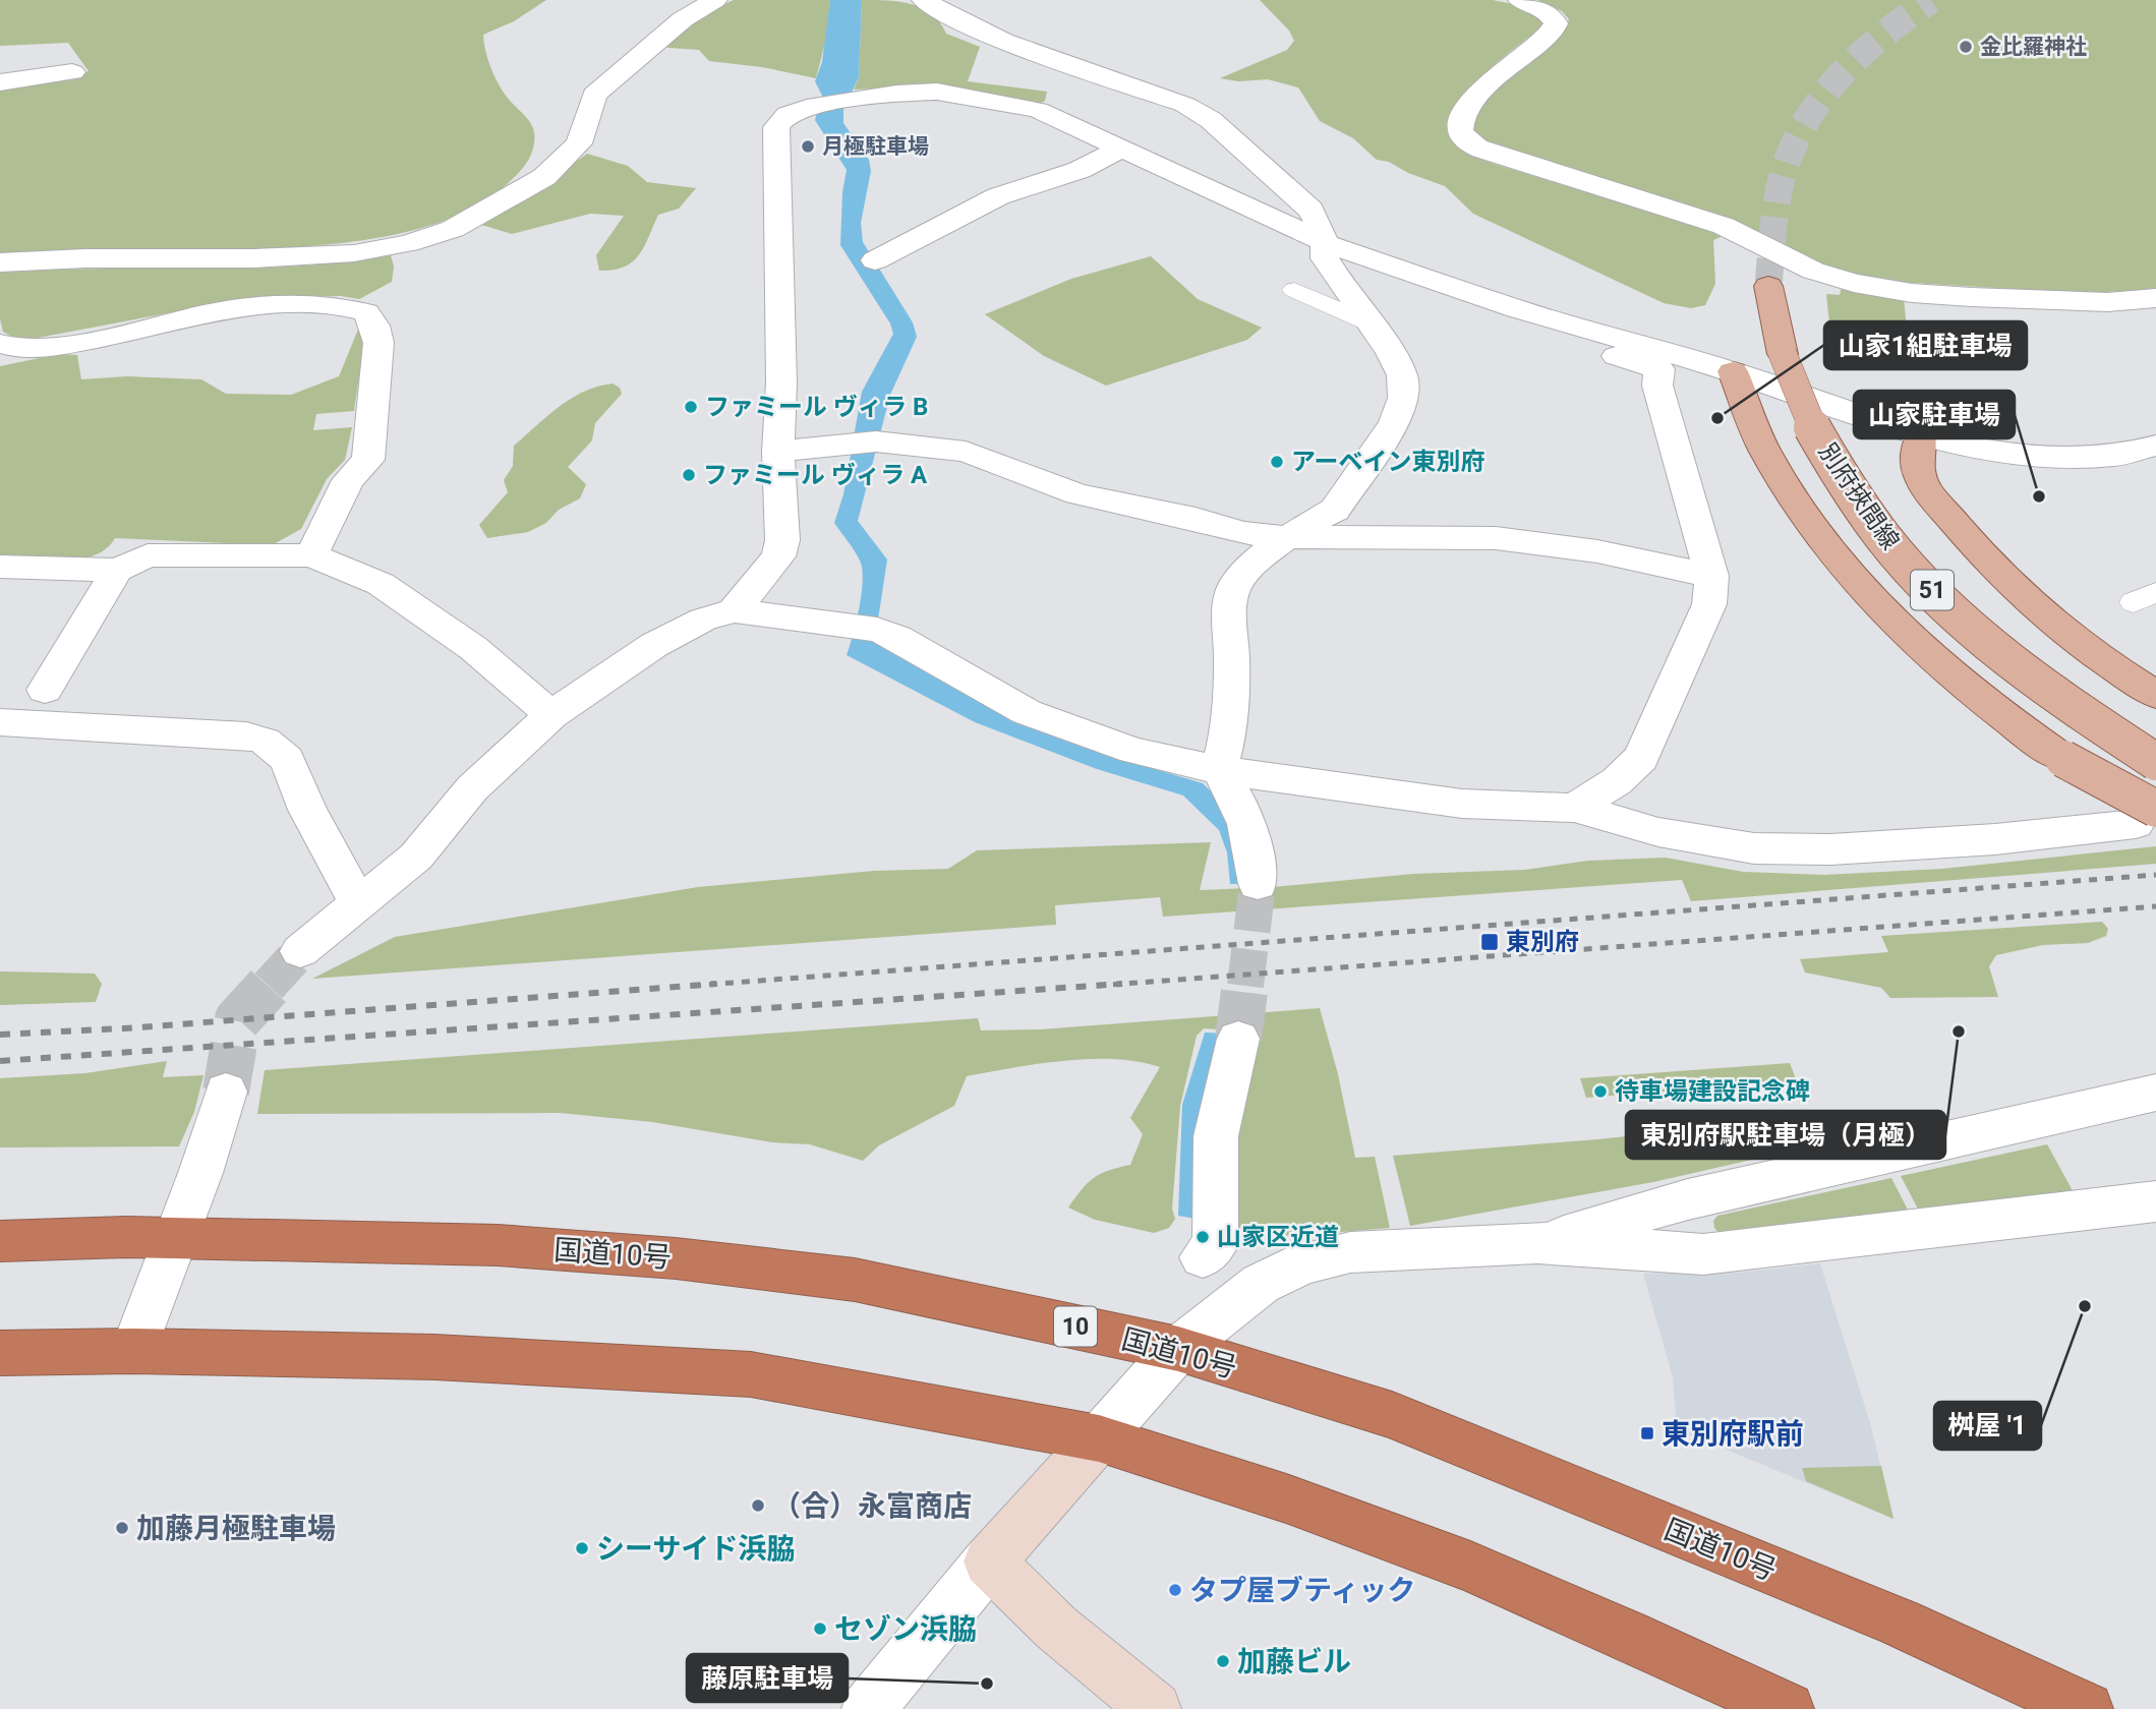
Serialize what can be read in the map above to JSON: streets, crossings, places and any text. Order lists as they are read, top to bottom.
{
  "streets": {
    "highway": ["国道10号", "10"],
    "main road": ["別府挾間線", "51"]
  },
  "places": {
    "other": [
      "金比羅神社",
      "月極駐車場",
      "ファミール ヴィラ B",
      "山家1組駐車場",
      "アーベイン東別府",
      "ファミール ヴィラ A",
      "山家駐車場",
      "東別府駅駐車場（月極）",
      "待車場建設記念碑",
      "山家区近道",
      "桝屋 '1",
      "（合）永富商店",
      "加藤月極駐車場",
      "シーサイド浜脇",
      "タプ屋ブティック",
      "セゾン浜脇",
      "加藤ビル",
      "藤原駐車場"
    ],
    "transit": ["東別府", "東別府駅前"]
  }
}
